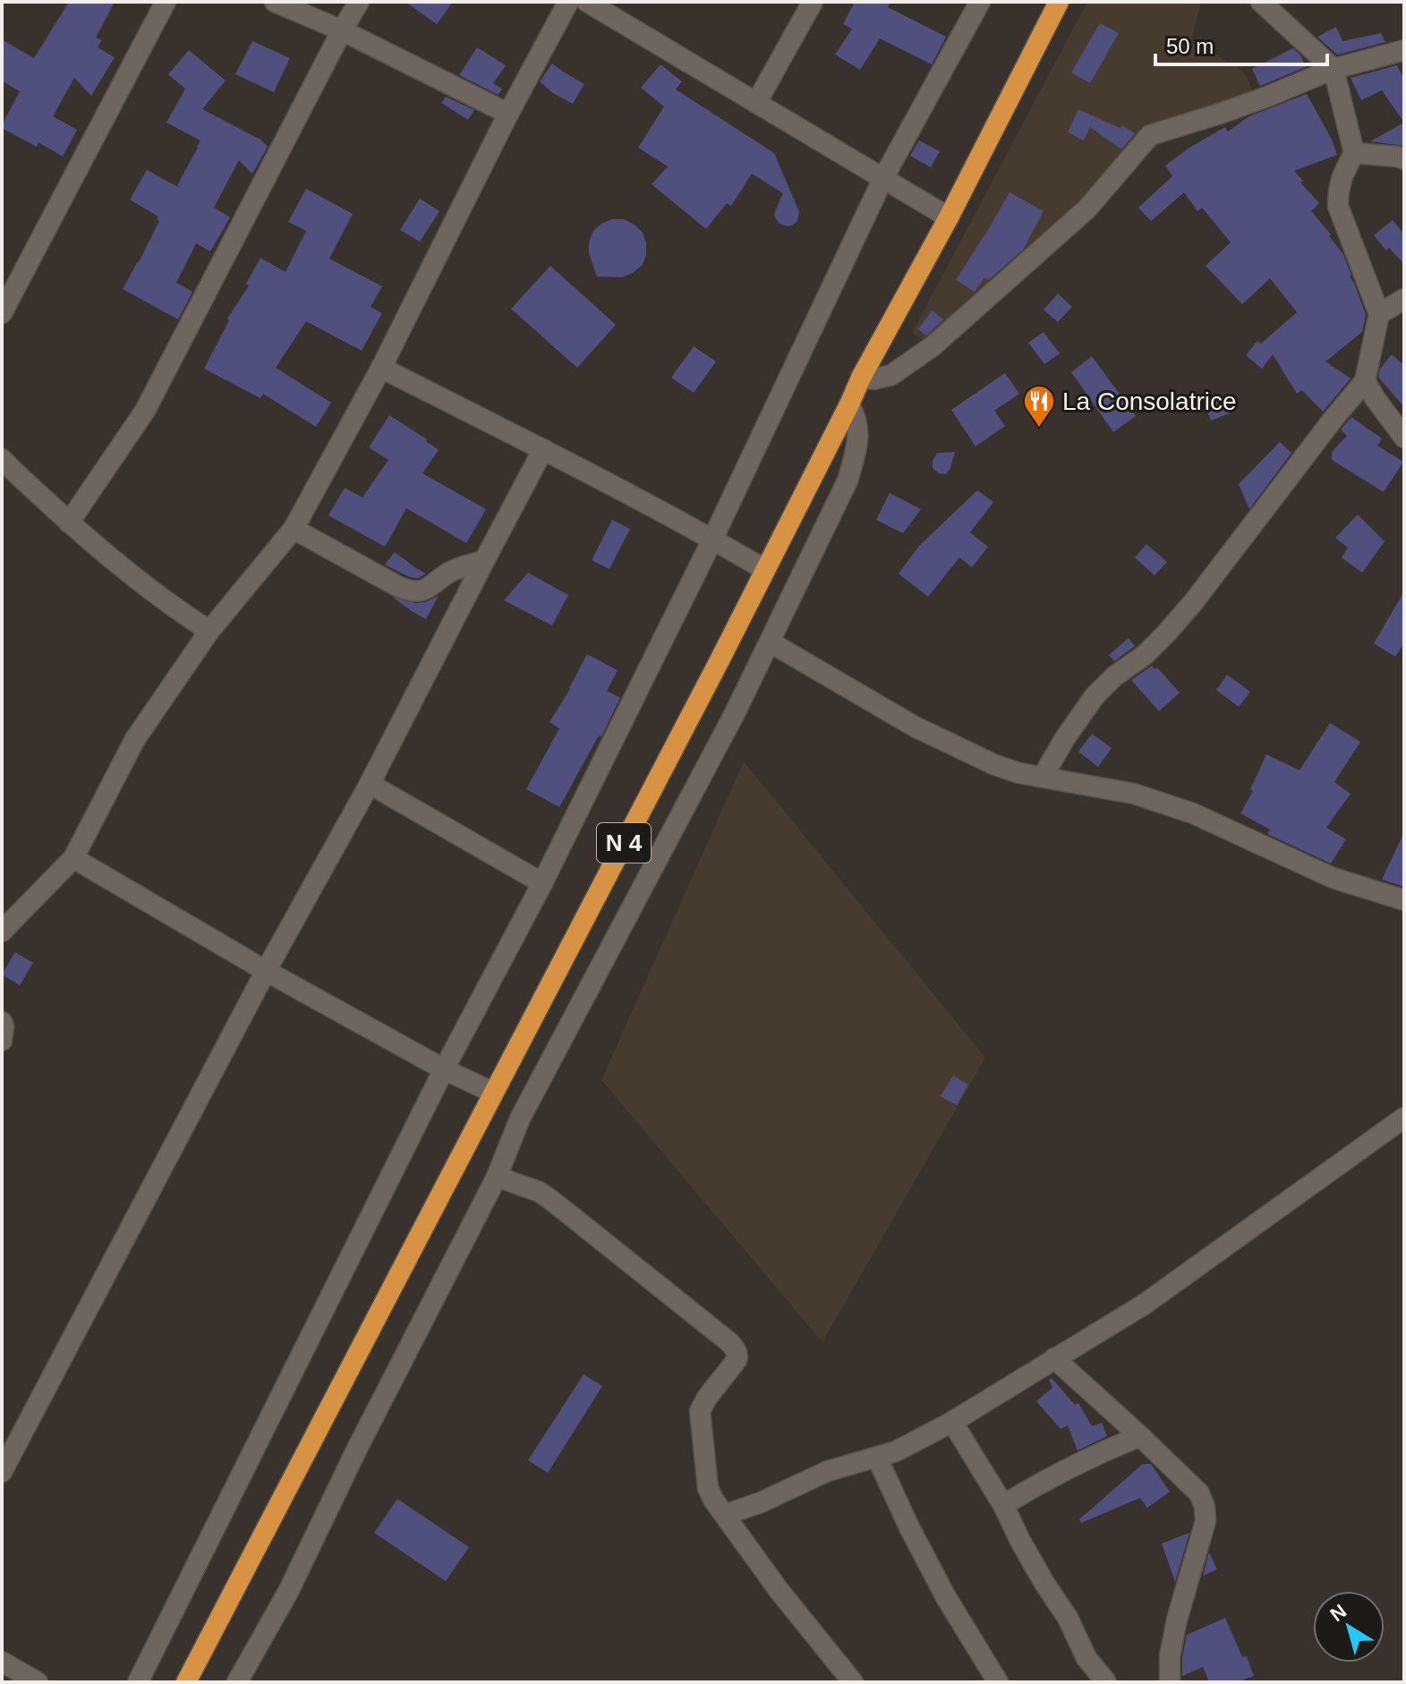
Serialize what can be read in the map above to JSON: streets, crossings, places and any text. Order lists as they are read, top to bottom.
{
  "streets": {
    "highway": ["N 4"]
  },
  "places": {
    "restaurant": ["La Consolatrice"]
  },
  "scale_bar": "50 m",
  "north": "top left"
}
